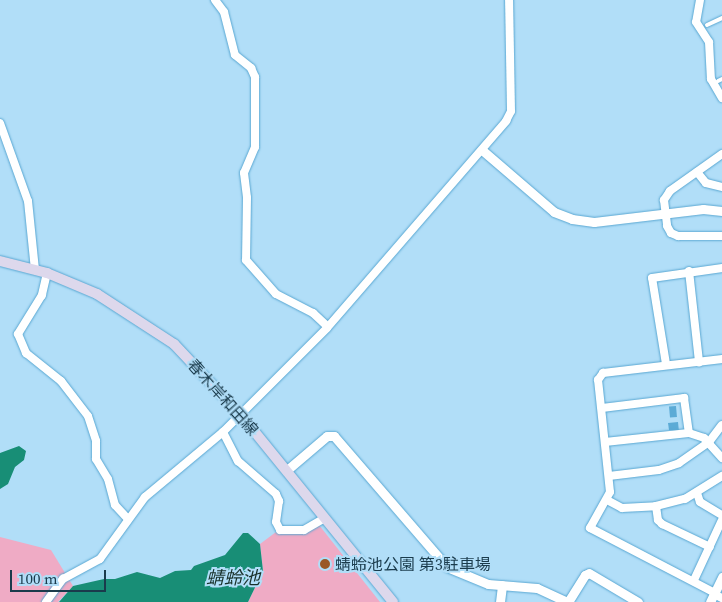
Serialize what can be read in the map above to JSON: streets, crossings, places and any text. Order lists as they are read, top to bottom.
{
  "streets": {
    "main road": ["春木岸和田線"]
  },
  "water": ["蜻蛉池"],
  "places": ["蜻蛉池公園 第3駐車場"],
  "scale_bar": "100 m"
}
